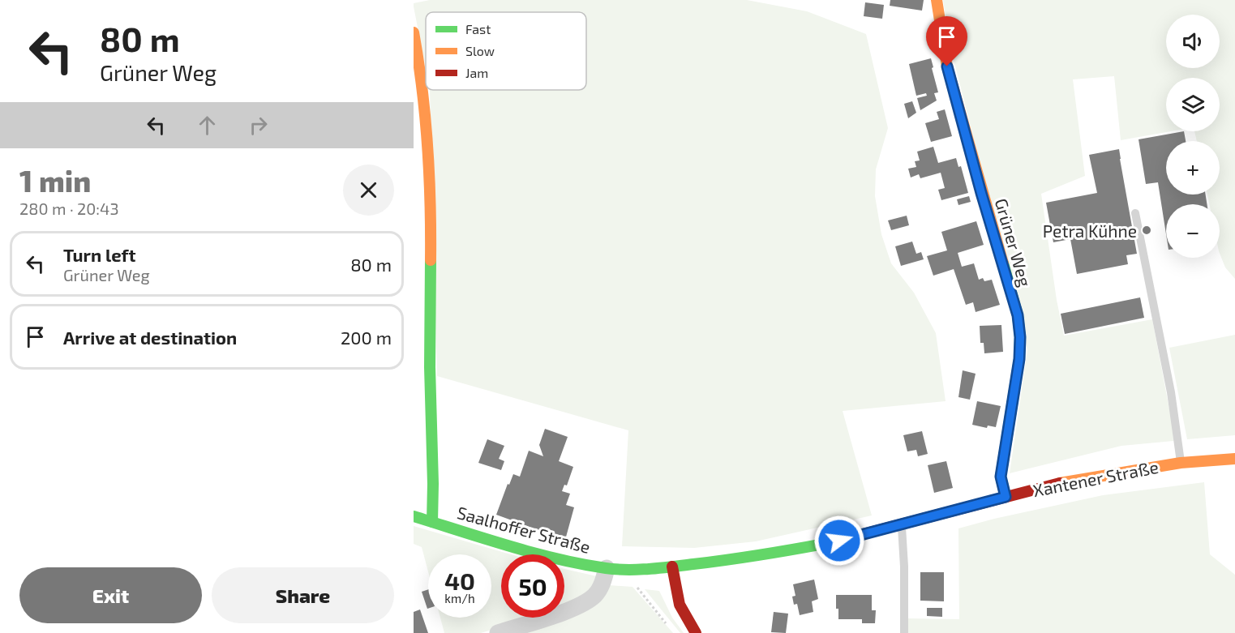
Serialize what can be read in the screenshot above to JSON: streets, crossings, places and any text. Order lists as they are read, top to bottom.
{
  "streets": {
    "street": ["Grüner Weg", "Xantener Straße", "Saalhoffer Straße"]
  },
  "crossings": [
    ["Grüner Weg", "Xantener Straße"],
    ["Xantener Straße", "Saalhoffer Straße"]
  ],
  "places": ["Petra Kühne"],
  "legend": ["Fast", "Slow", "Jam"],
  "page": {
    "turn": ["80 m", "Grüner Weg"],
    "map_buttons": ["+", "−"],
    "heading": ["1 min", "280 m · 20:43"],
    "list": [
      {
        "name": "Turn left",
        "note": "Grüner Weg",
        "value": "80 m"
      },
      {
        "name": "Arrive at destination",
        "value": "200 m"
      }
    ],
    "speed": "40 km/h",
    "limit": "50",
    "buttons": ["Exit", "Share"]
  }
}
